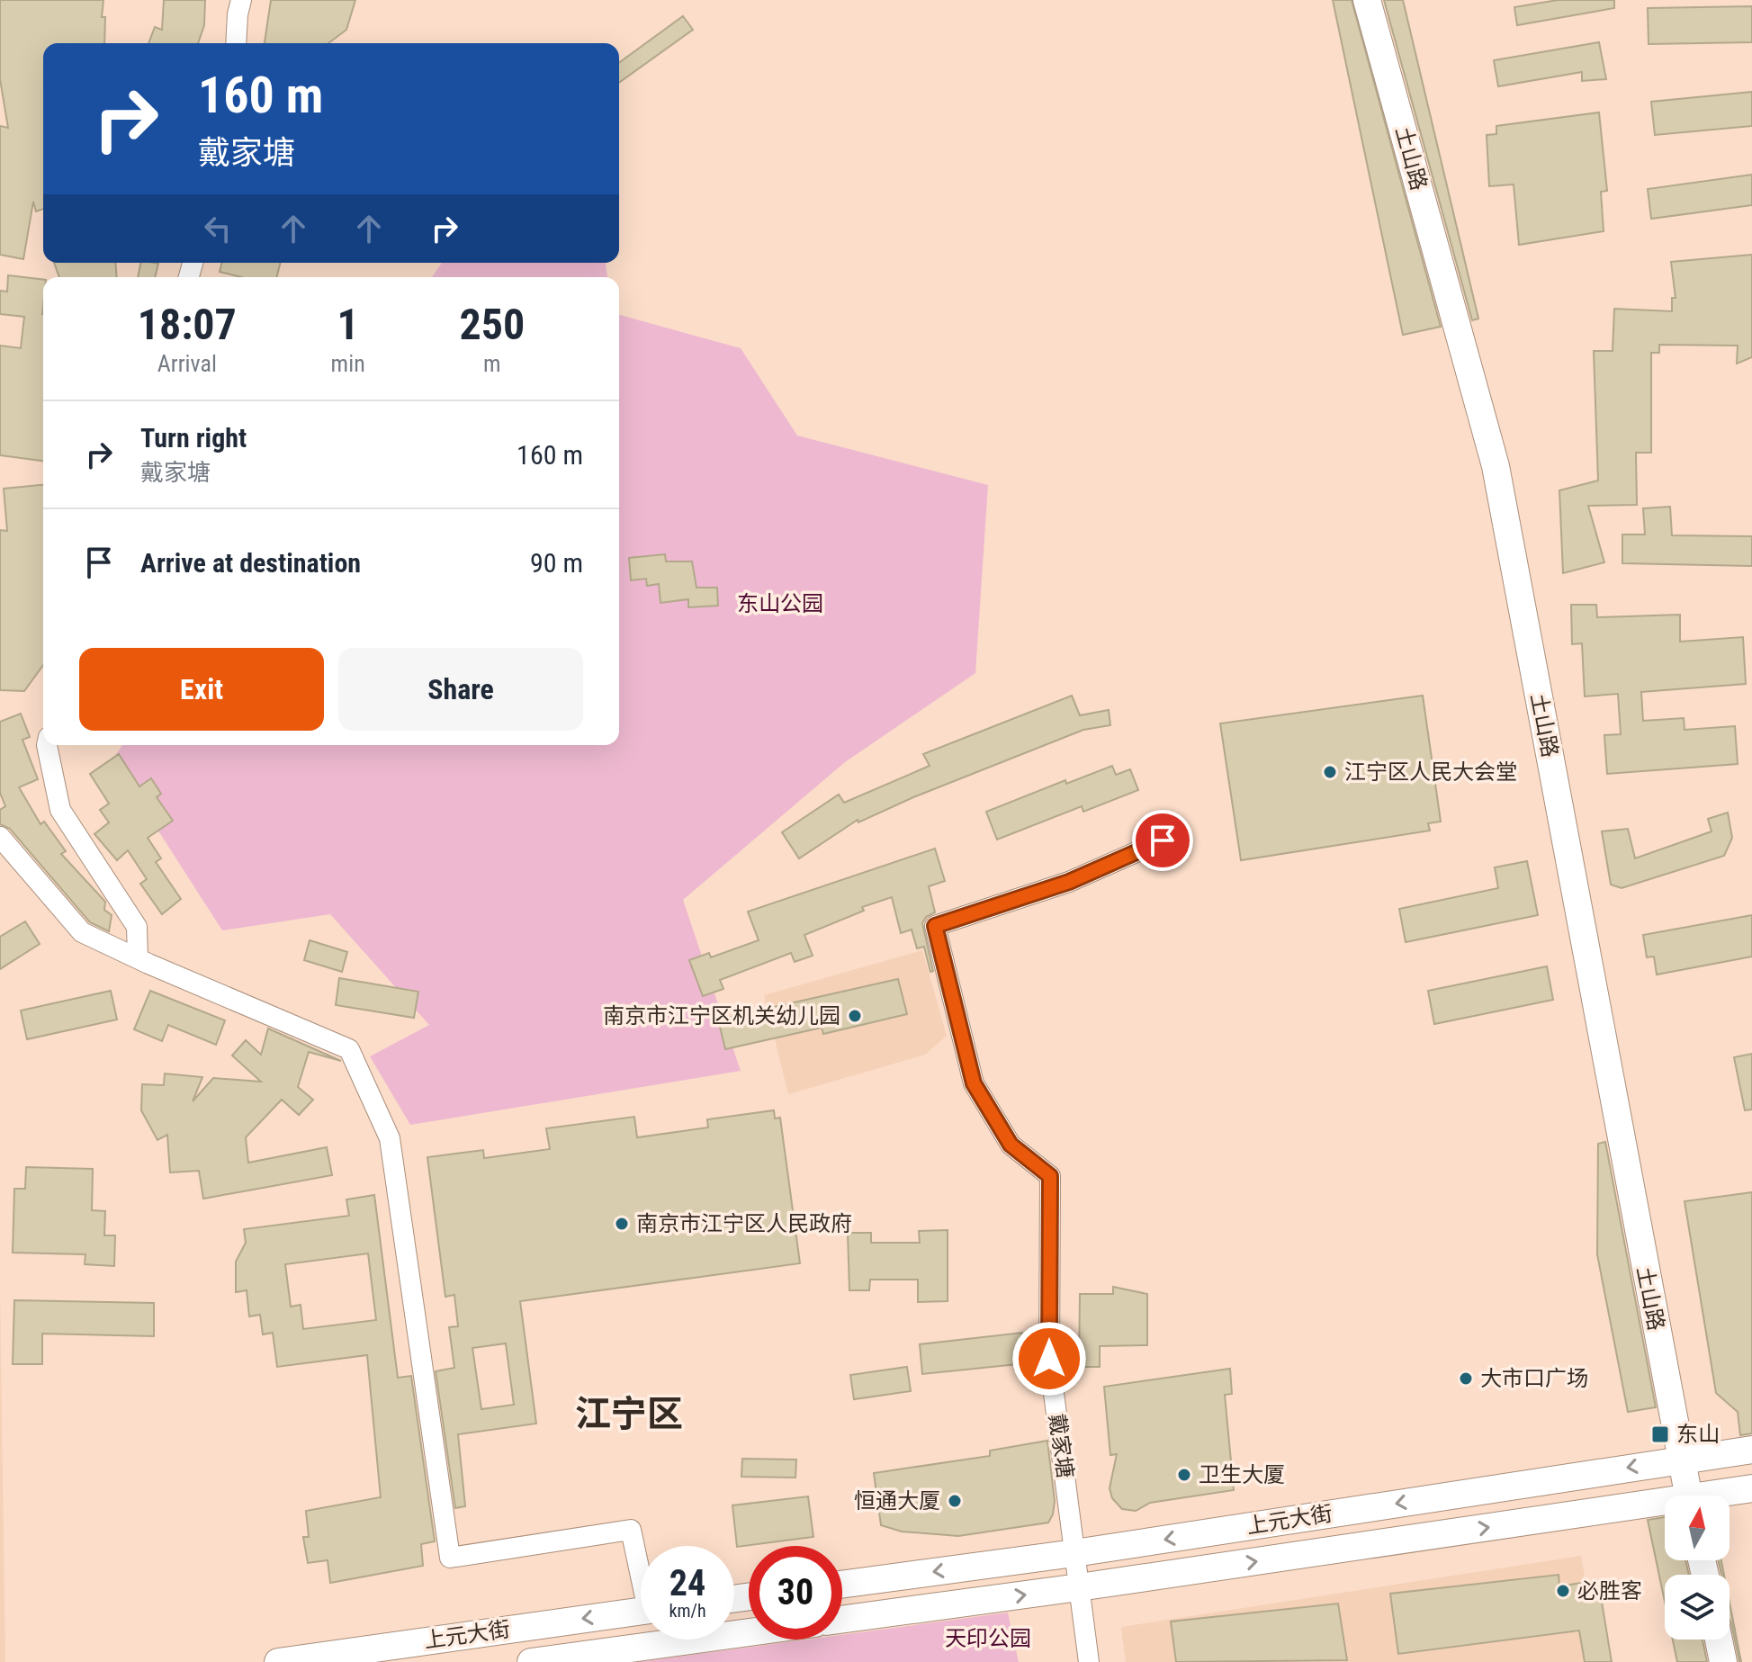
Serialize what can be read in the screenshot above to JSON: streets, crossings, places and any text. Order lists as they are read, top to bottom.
{
  "streets": {
    "main road": ["土山路", "上元大街"],
    "street": ["戴家塘"]
  },
  "crossings": [
    ["土山路", "上元大街"],
    ["戴家塘", "上元大街"]
  ],
  "districts": ["江宁区"],
  "parks": ["东山公园", "天印公园"],
  "places": {
    "other": [
      "江宁区人民大会堂",
      "南京市江宁区机关幼儿园",
      "南京市江宁区人民政府",
      "大市口广场",
      "卫生大厦",
      "恒通大厦",
      "必胜客"
    ],
    "transit": ["东山"]
  },
  "north": "top",
  "page": {
    "turn": ["160 m", "戴家塘"],
    "eta": [
      "18:07",
      "Arrival",
      "1",
      "min",
      "250",
      "m"
    ],
    "list": [
      {
        "name": "Turn right",
        "note": "戴家塘",
        "value": "160 m"
      },
      {
        "name": "Arrive at destination",
        "value": "90 m"
      }
    ],
    "buttons": ["Exit", "Share"],
    "speed": "24 km/h",
    "limit": "30"
  }
}
